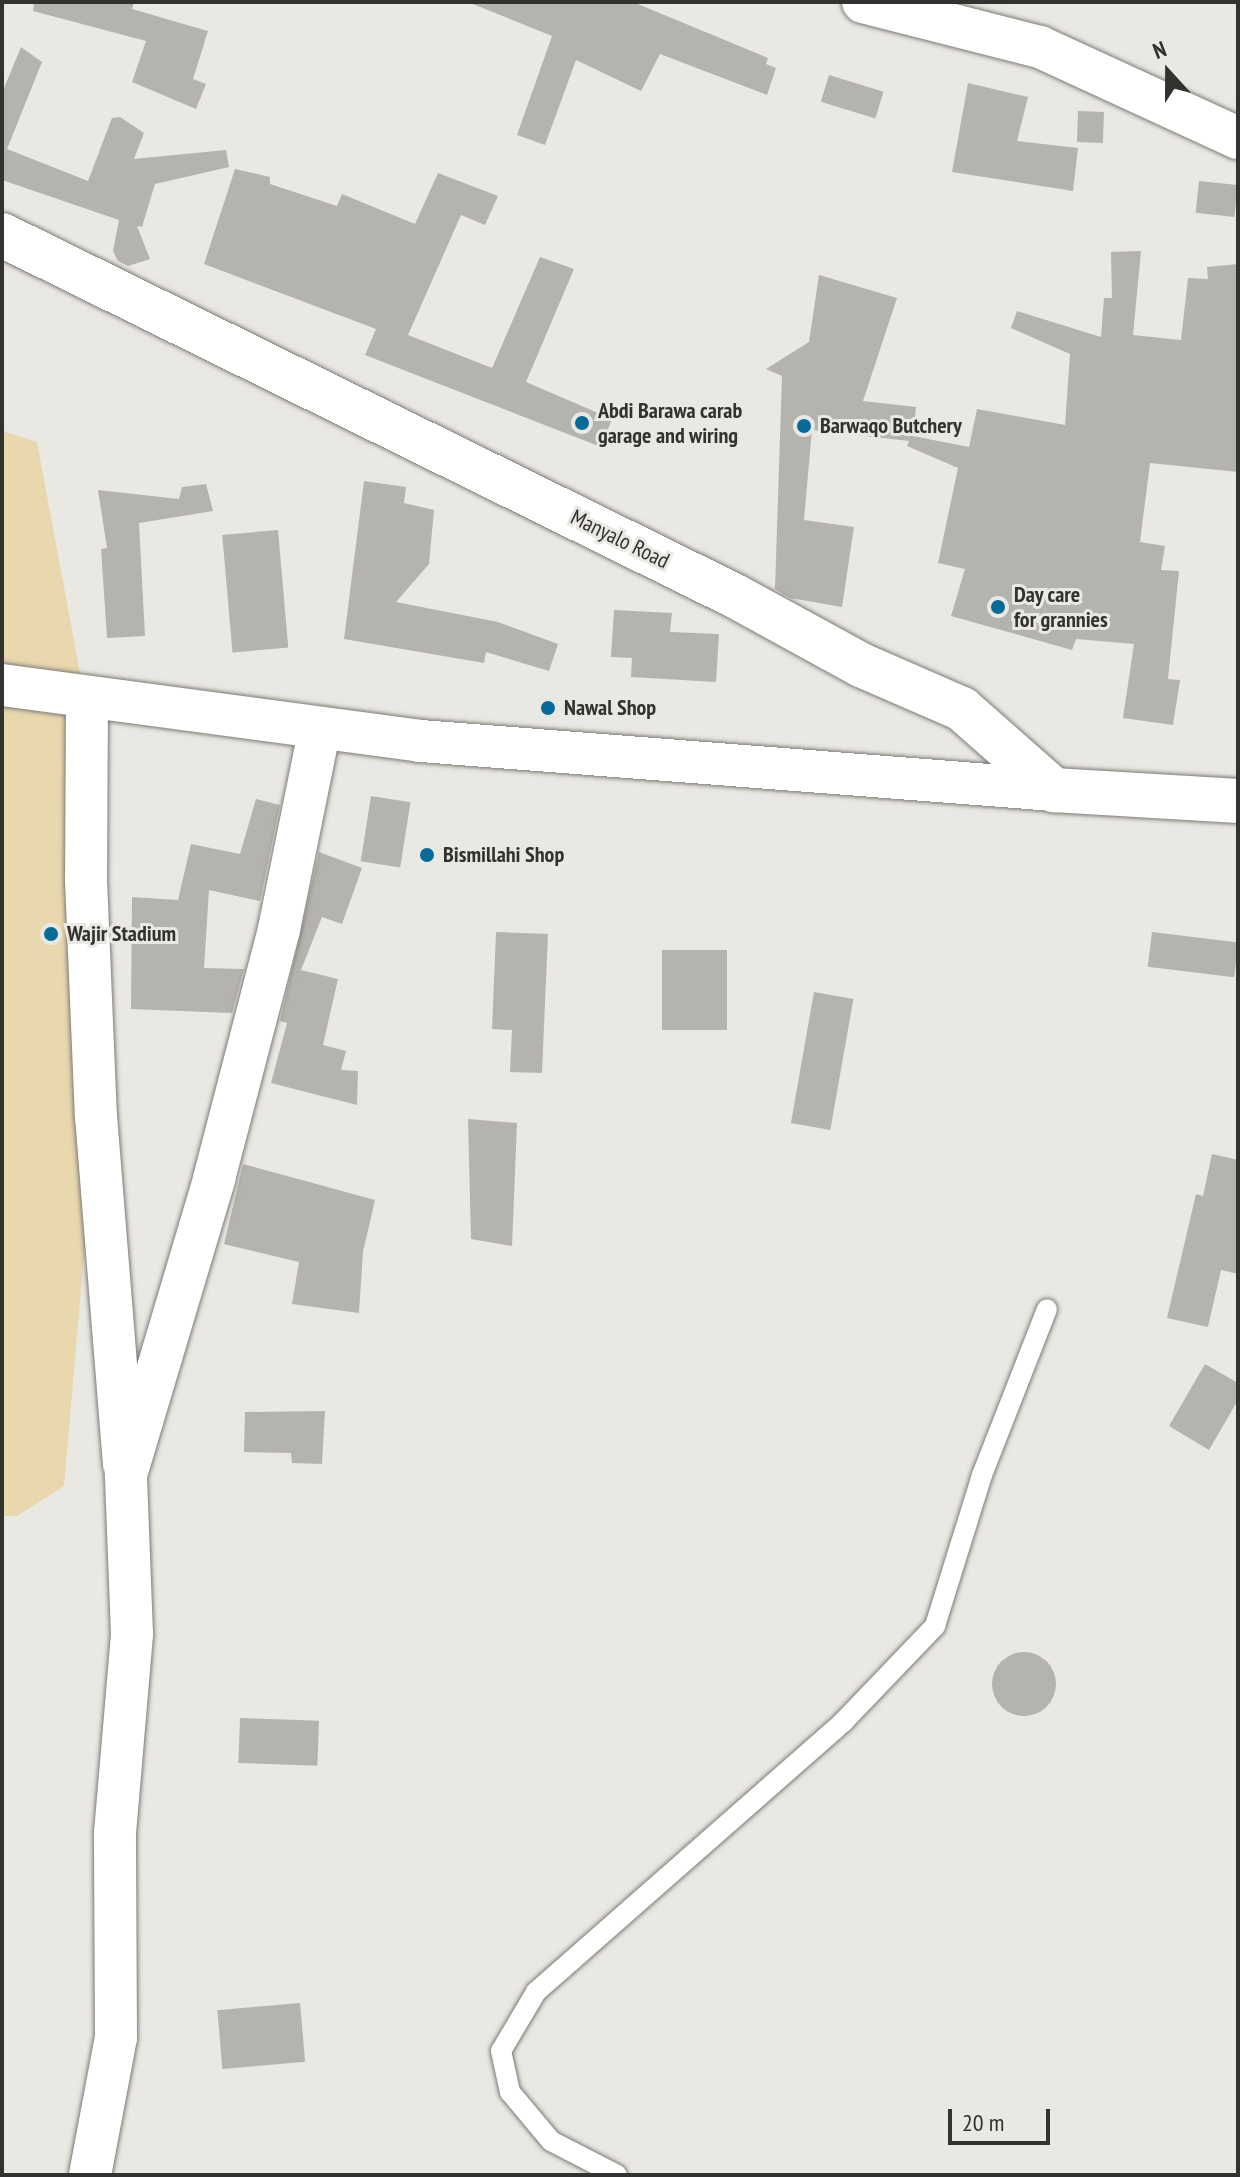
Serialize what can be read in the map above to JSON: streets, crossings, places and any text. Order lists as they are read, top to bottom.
{
  "streets": {
    "street": ["Manyalo Road"]
  },
  "places": [
    "Abdi Barawa carab garage and wiring",
    "Barwaqo Butchery",
    "Day care for grannies",
    "Nawal Shop",
    "Bismillahi Shop",
    "Wajir Stadium"
  ],
  "scale_bar": "20 m",
  "north": "top"
}
